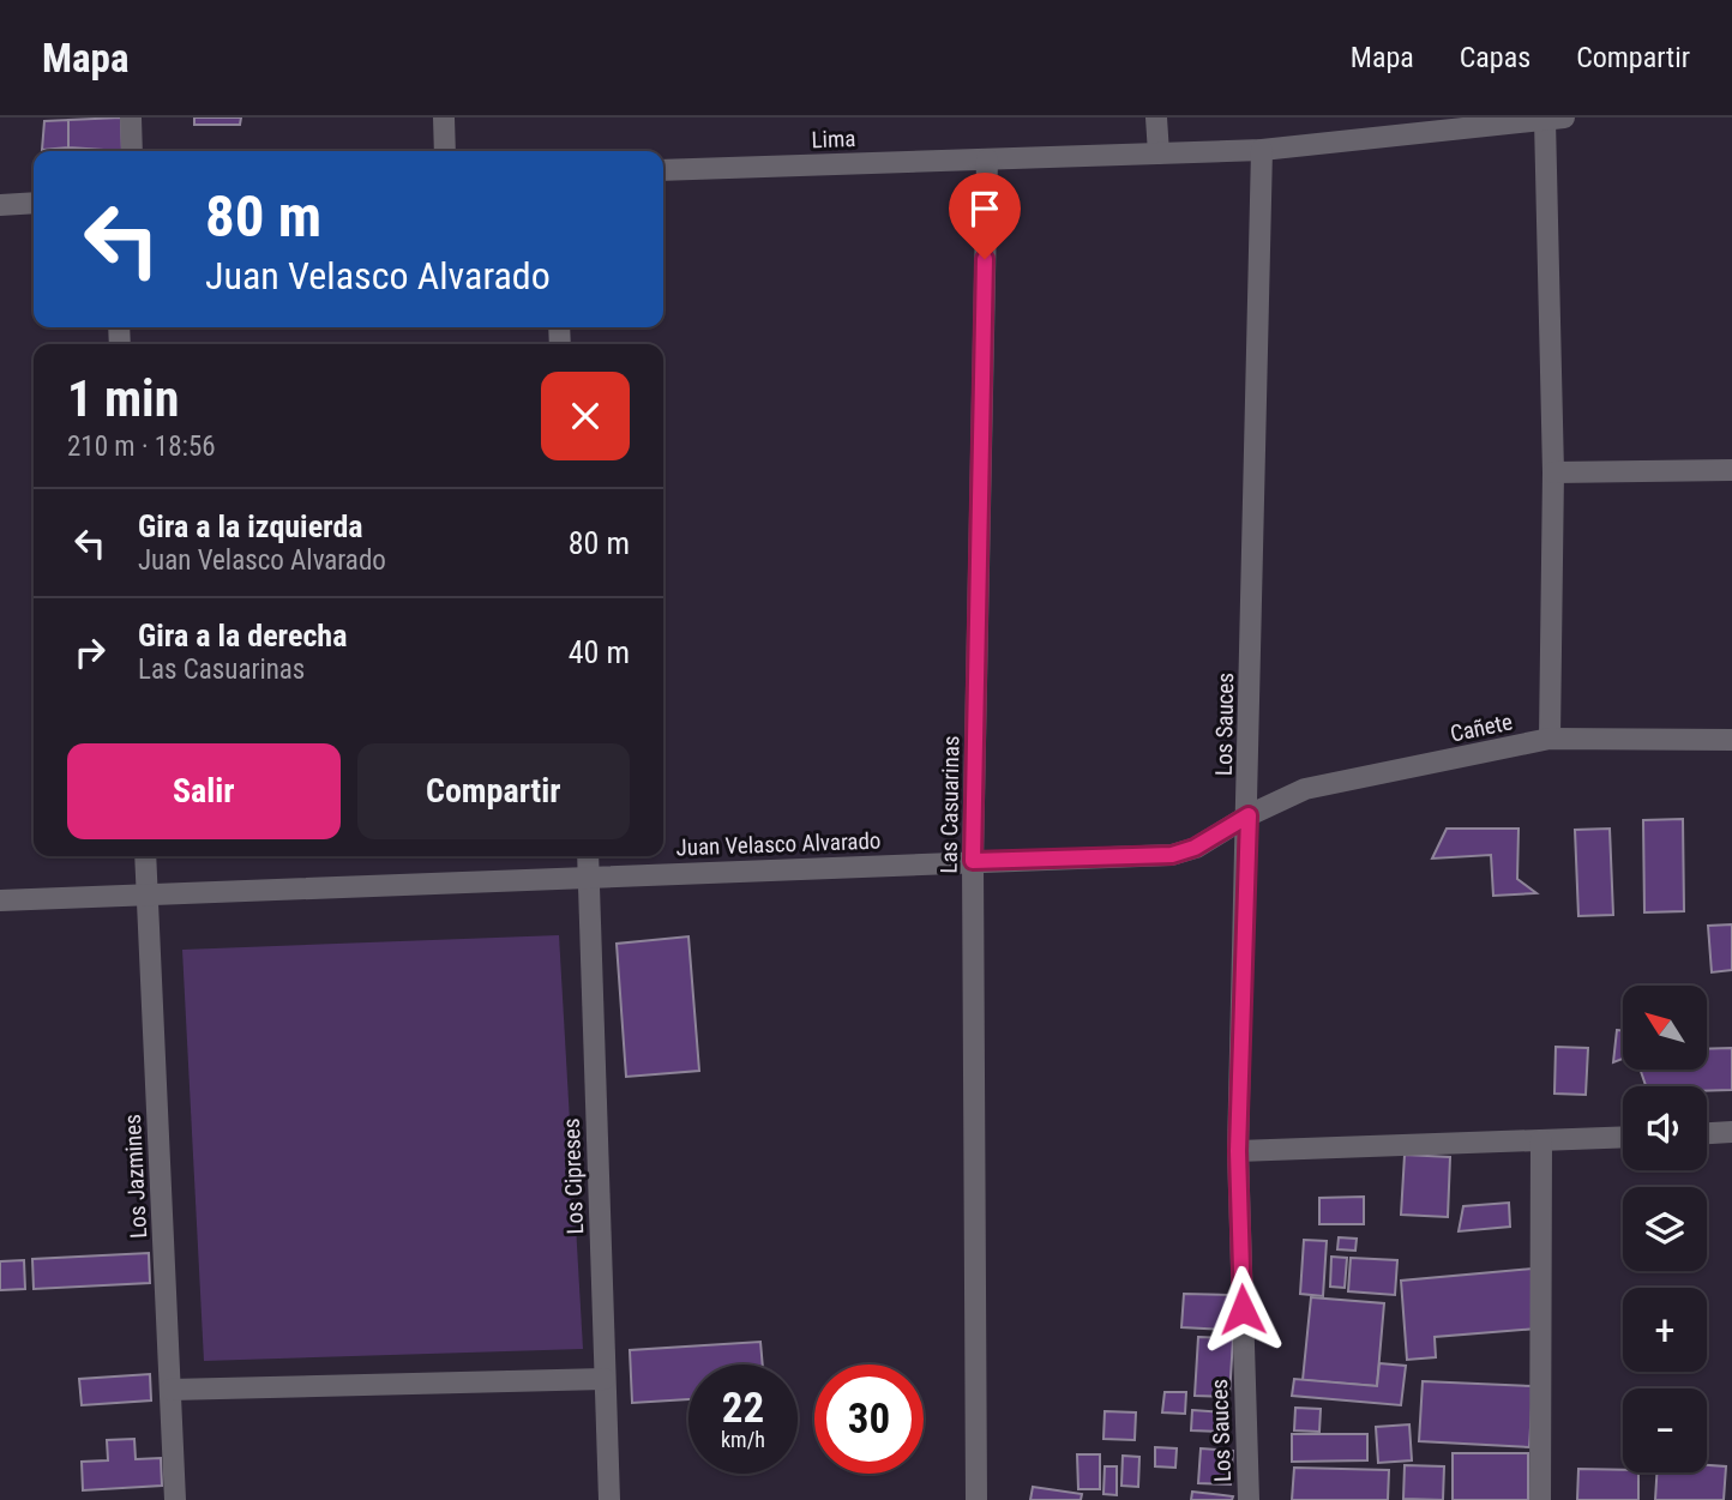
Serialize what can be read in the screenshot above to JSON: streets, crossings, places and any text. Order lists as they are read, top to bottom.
{
  "streets": {
    "street": [
      "Lima",
      "Los Sauces",
      "Cañete",
      "Las Casuarinas",
      "Juan Velasco Alvarado",
      "Los Jazmines",
      "Los Cipreses"
    ]
  },
  "crossings": [
    ["Lima", "Los Sauces"],
    ["Lima", "Las Casuarinas"],
    ["Los Sauces", "Cañete"],
    ["Los Sauces", "Juan Velasco Alvarado"],
    ["Cañete", "Juan Velasco Alvarado"],
    ["Las Casuarinas", "Juan Velasco Alvarado"],
    ["Juan Velasco Alvarado", "Los Jazmines"],
    ["Juan Velasco Alvarado", "Los Cipreses"]
  ],
  "north": "top left",
  "page": {
    "header": "Mapa",
    "nav": ["Mapa", "Capas", "Compartir"],
    "turn": ["80 m", "Juan Velasco Alvarado"],
    "heading": ["1 min", "210 m · 18:56"],
    "list": [
      {
        "name": "Gira a la izquierda",
        "note": "Juan Velasco Alvarado",
        "value": "80 m"
      },
      {
        "name": "Gira a la derecha",
        "note": "Las Casuarinas",
        "value": "40 m"
      }
    ],
    "buttons": ["Salir", "Compartir"],
    "map_buttons": ["+", "−"],
    "speed": "22 km/h",
    "limit": "30"
  }
}
